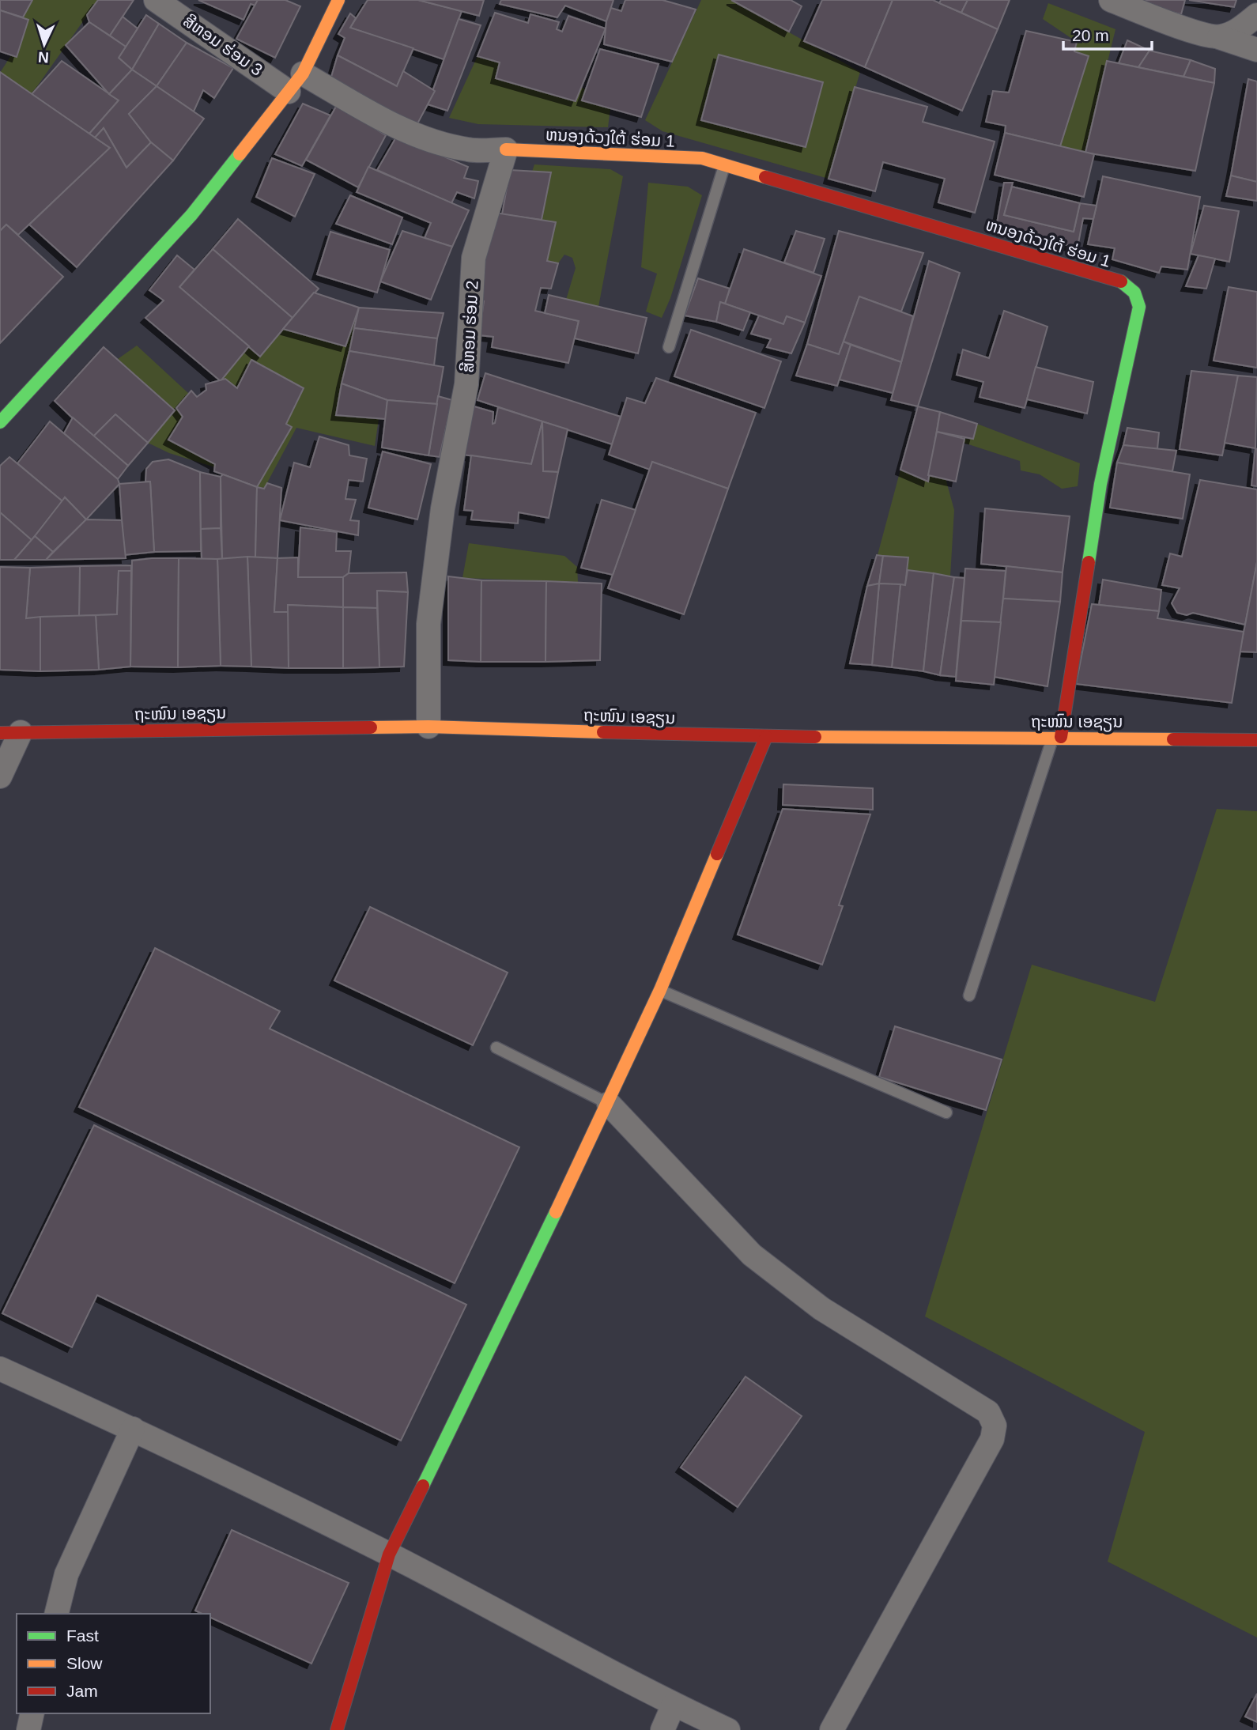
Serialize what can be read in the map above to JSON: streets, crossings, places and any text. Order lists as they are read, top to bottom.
{
  "streets": {
    "street": [
      "ສີຫອມ ຮ່ອມ 3",
      "ຫນອງດ້ວງໃຕ້ ຮ່ອມ 1",
      "ສີຫອມ ຮ່ອມ 2",
      "ຖະໜົນ ເອຊຽນ"
    ]
  },
  "crossings": [
    ["ຫນອງດ້ວງໃຕ້ ຮ່ອມ 1", "ສີຫອມ ຮ່ອມ 2"],
    ["ຫນອງດ້ວງໃຕ້ ຮ່ອມ 1", "ຖະໜົນ ເອຊຽນ"],
    ["ສີຫອມ ຮ່ອມ 2", "ຖະໜົນ ເອຊຽນ"]
  ],
  "legend": ["Fast", "Slow", "Jam"],
  "scale_bar": "20 m",
  "north": "bottom"
}
